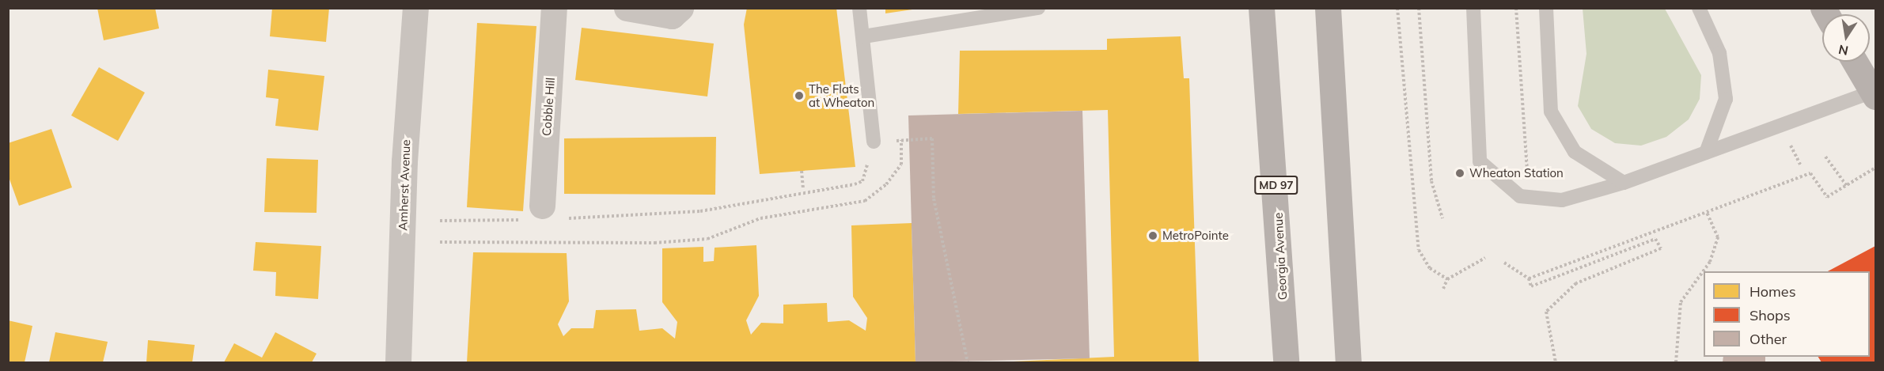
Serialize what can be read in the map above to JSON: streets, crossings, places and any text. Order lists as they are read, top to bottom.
{
  "streets": {
    "main road": ["MD 97", "Georgia Avenue"],
    "street": ["Cobble Hill", "Amherst Avenue"]
  },
  "places": ["The Flats at Wheaton", "Wheaton Station", "MetroPointe"],
  "legend": ["Homes", "Shops", "Other"],
  "north": "bottom"
}
